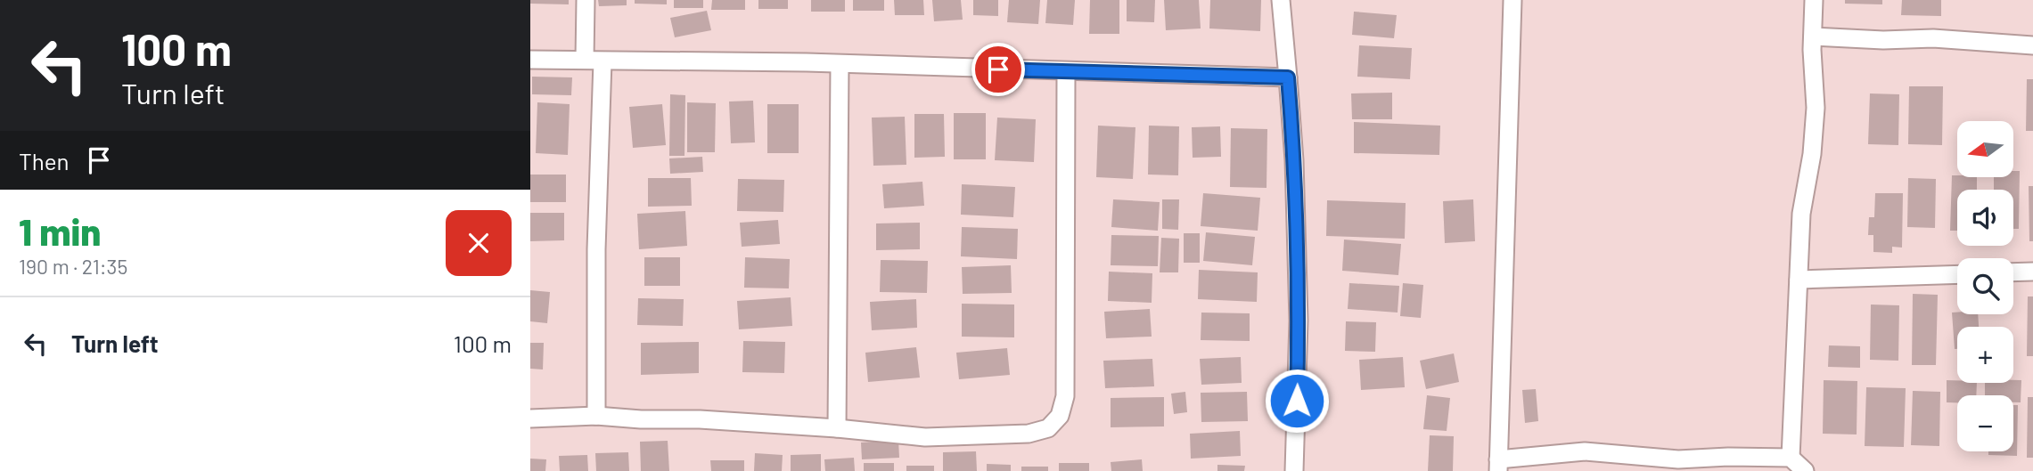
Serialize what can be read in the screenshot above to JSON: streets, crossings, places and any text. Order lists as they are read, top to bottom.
{
  "north": "left",
  "page": {
    "turn": ["100 m", "Turn left"],
    "map_buttons": ["+", "−"],
    "then": "Then",
    "heading": ["1 min", "190 m · 21:35"],
    "list": [
      {
        "name": "Turn left",
        "value": "100 m"
      }
    ]
  }
}
